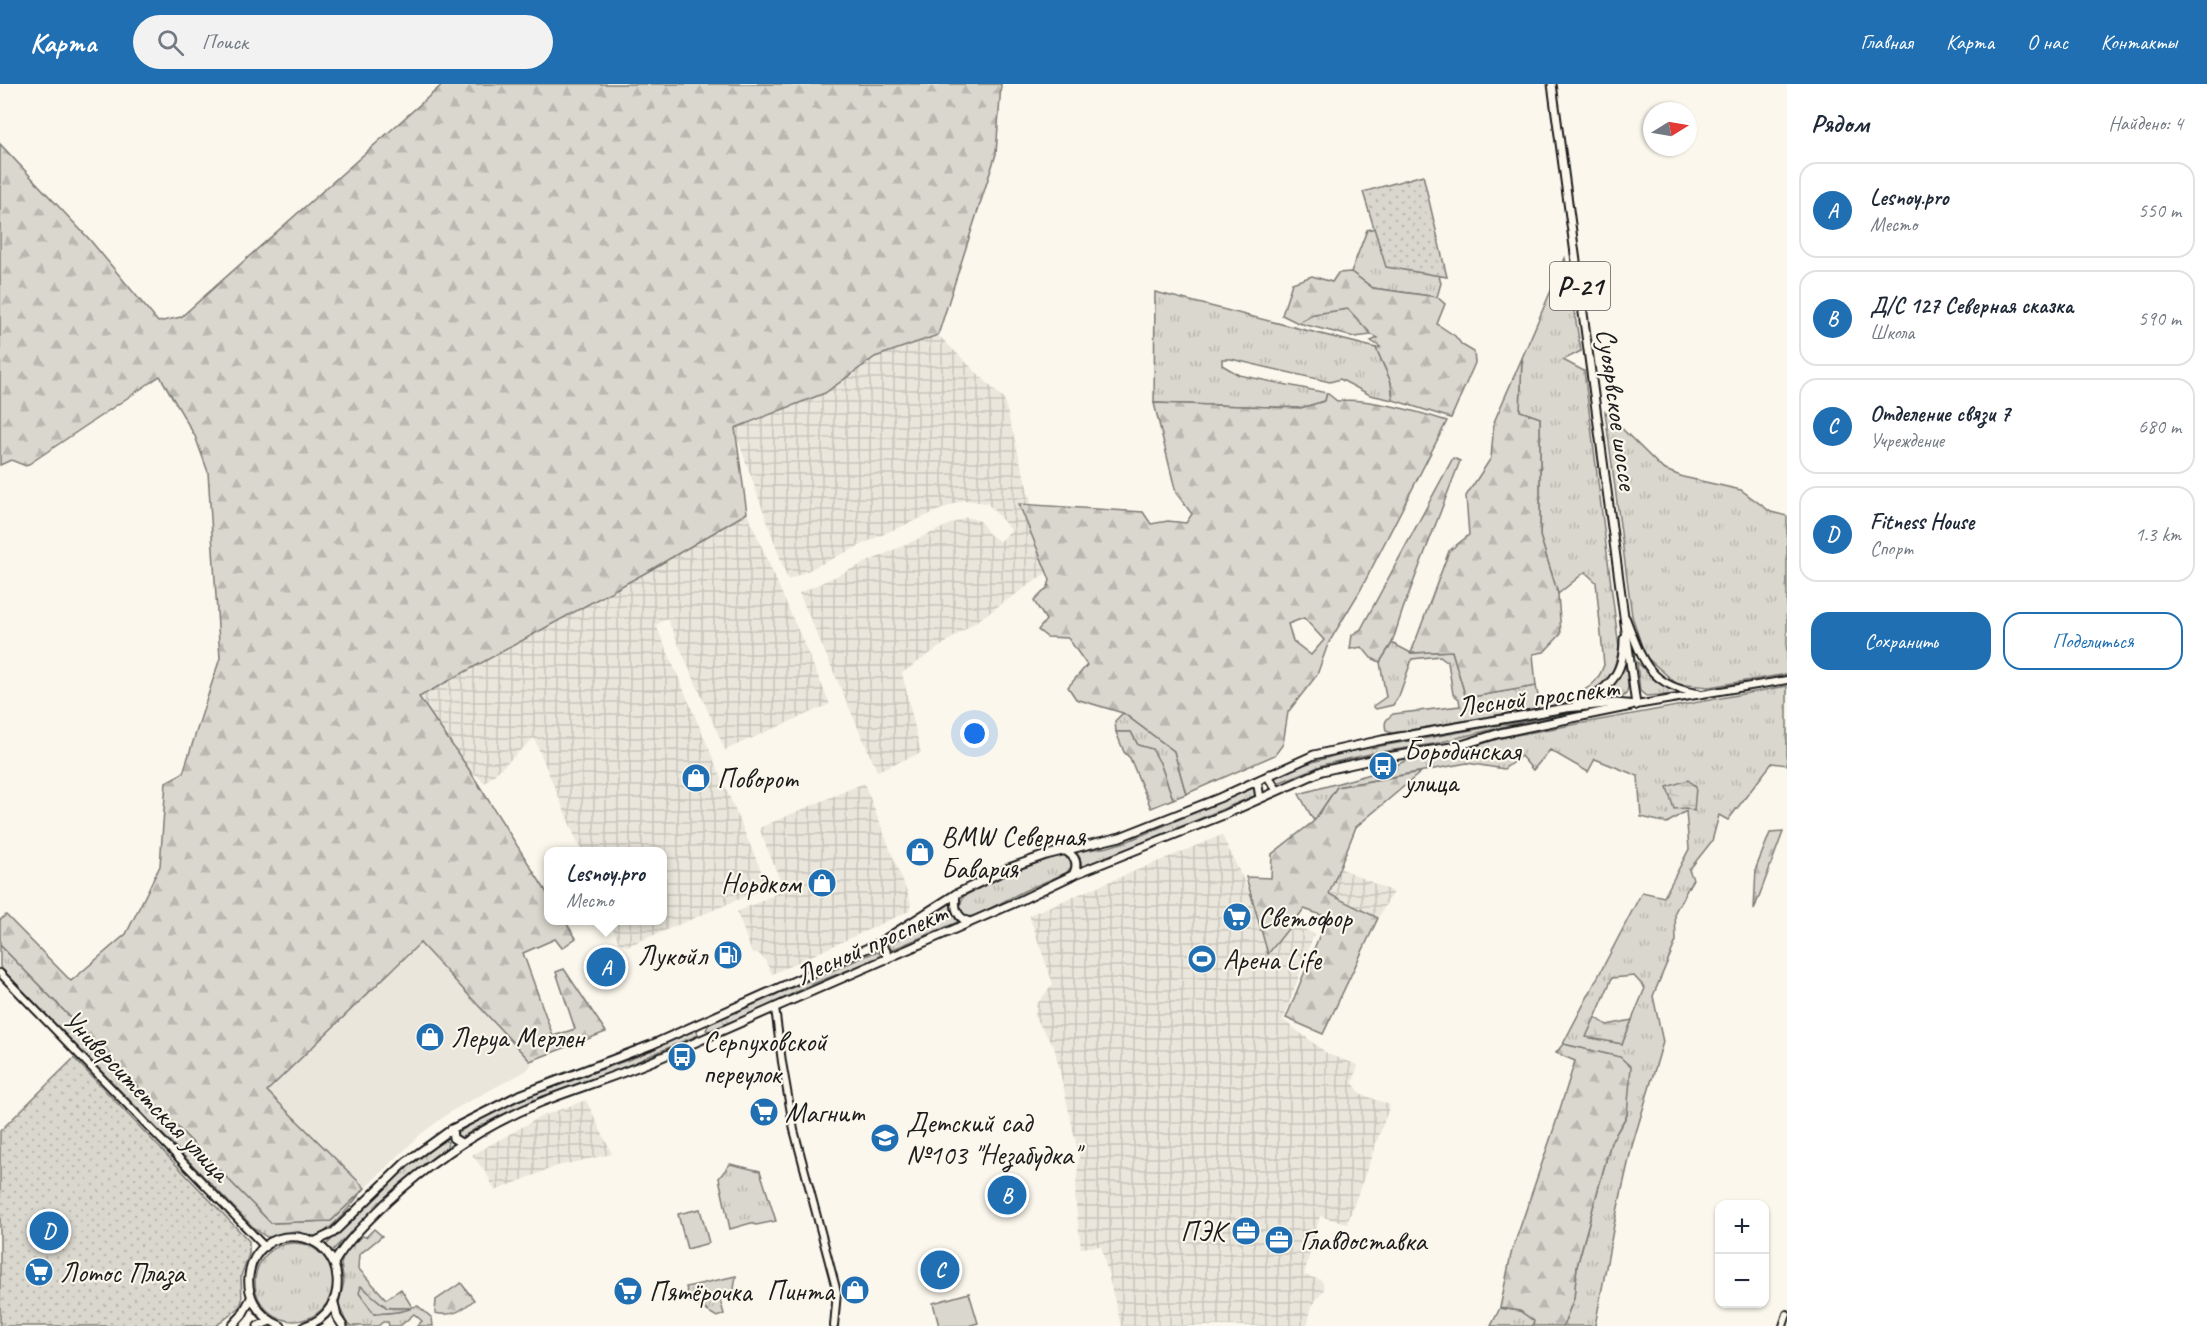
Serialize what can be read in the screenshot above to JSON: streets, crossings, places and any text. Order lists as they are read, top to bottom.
{
  "streets": {
    "main road": [
      "Р-21",
      "Суоярвское шоссе",
      "Лесной проспект",
      "Университетская улица"
    ]
  },
  "crossings": [
    ["Суоярвское шоссе", "Лесной проспект"]
  ],
  "places": {
    "bus stop": ["Бородинская улица", "Серпуховской переулок"],
    "shop": [
      "Поворот",
      "BMW Северная Бавария",
      "Нордком",
      "Леруа Мерлен",
      "Пинта"
    ],
    "supermarket": [
      "Светофор",
      "Магнит",
      "Лотос Плаза",
      "Пятёрочка"
    ],
    "fuel station": ["Лукойл"],
    "sports": ["Арена Life"],
    "school or university": ["Детский сад №103 \"Незабудка\""],
    "office": ["ПЭК", "Главдоставка"]
  },
  "north": "right",
  "page": {
    "header": "Карта",
    "search": "Поиск",
    "nav": [
      "Главная",
      "Карта",
      "О нас",
      "Контакты"
    ],
    "heading": ["Рядом", "Найдено: 4"],
    "list": [
      {
        "mark": "A",
        "name": "Lesnoy.pro",
        "note": "Место",
        "value": "550 m"
      },
      {
        "mark": "B",
        "name": "Д/С 127 Северная сказка",
        "note": "Школа",
        "value": "590 m"
      },
      {
        "mark": "C",
        "name": "Отделение связи 7",
        "note": "Учреждение",
        "value": "680 m"
      },
      {
        "mark": "D",
        "name": "Fitness House",
        "note": "Спорт",
        "value": "1.3 km"
      }
    ],
    "buttons": ["Сохранить", "Поделиться"],
    "popup": ["Lesnoy.pro", "Место"],
    "pins": [
      "A",
      "B",
      "D",
      "C"
    ],
    "map_buttons": ["+", "−"]
  }
}
